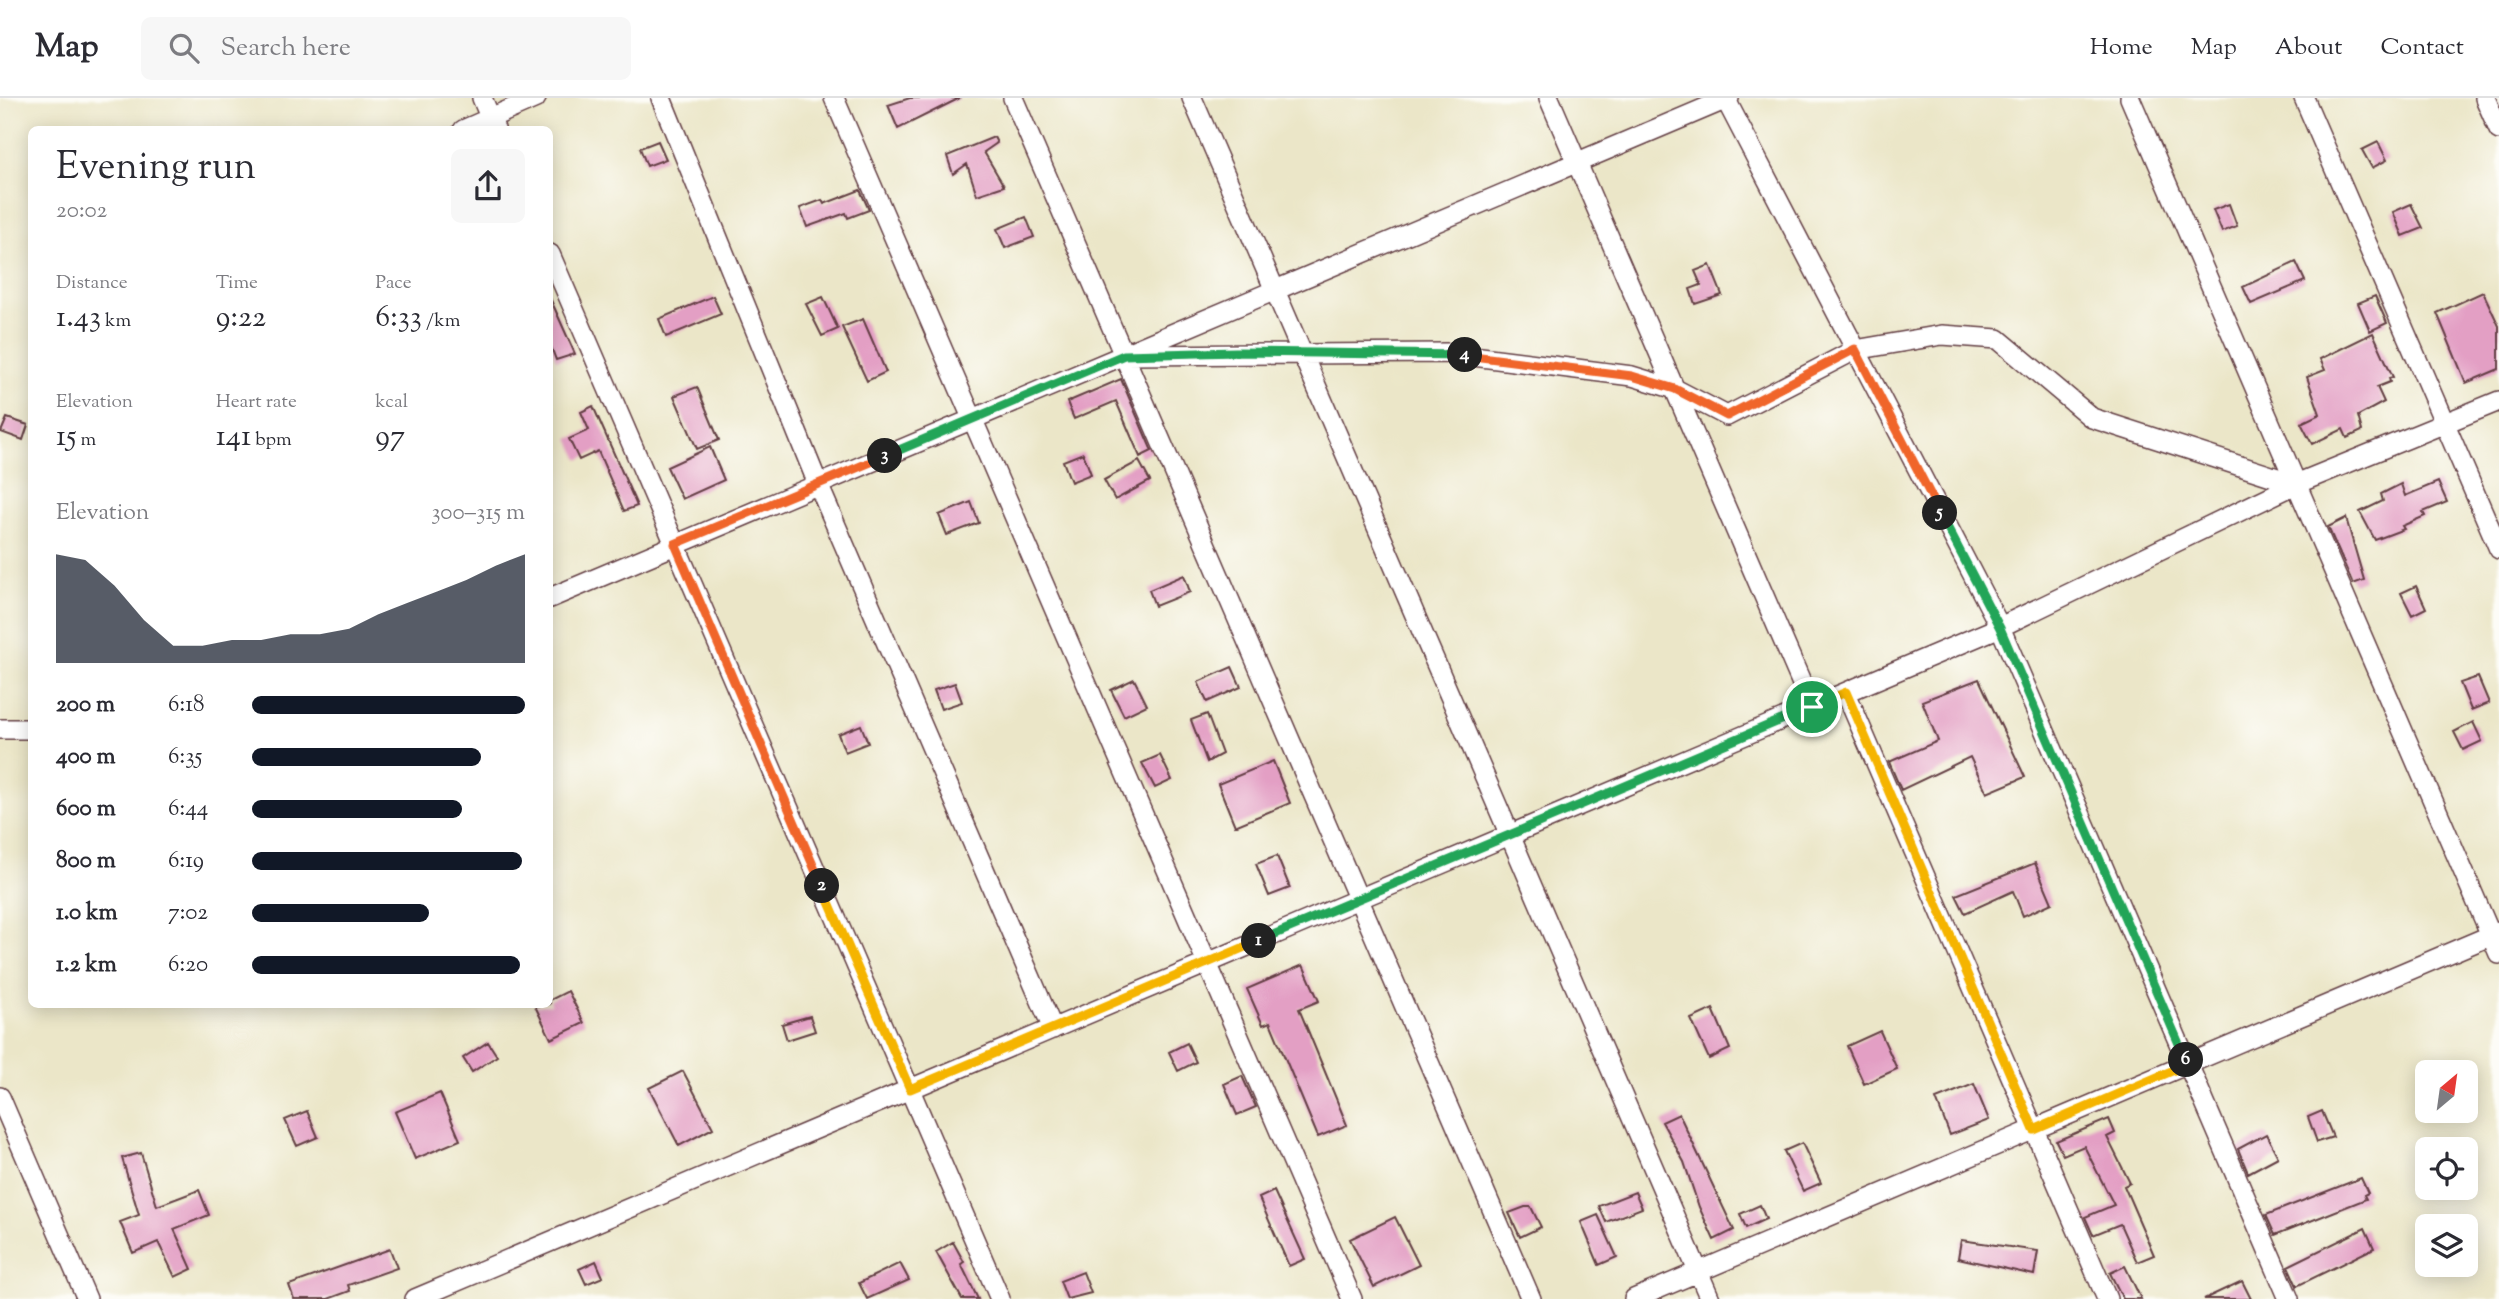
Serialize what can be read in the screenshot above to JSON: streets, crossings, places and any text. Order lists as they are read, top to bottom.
{
  "north": "top right",
  "page": {
    "header": "Map",
    "search": "Search here",
    "nav": [
      "Home",
      "Map",
      "About",
      "Contact"
    ],
    "heading": ["Evening run", "20:02"],
    "stats": [
      ["Distance", "1.43 km"],
      ["Time", "9:22"],
      ["Pace", "6:33 /km"],
      ["Elevation", "15 m"],
      ["Heart rate", "141 bpm"],
      ["kcal", "97"]
    ],
    "pins": [
      "4",
      "3",
      "5",
      "2",
      "1",
      "6"
    ],
    "chart": ["Elevation", "300–315 m"],
    "list": [
      {
        "name": "200 m",
        "note": "6:18"
      },
      {
        "name": "400 m",
        "note": "6:35"
      },
      {
        "name": "600 m",
        "note": "6:44"
      },
      {
        "name": "800 m",
        "note": "6:19"
      },
      {
        "name": "1.0 km",
        "note": "7:02"
      },
      {
        "name": "1.2 km",
        "note": "6:20"
      }
    ]
  }
}
